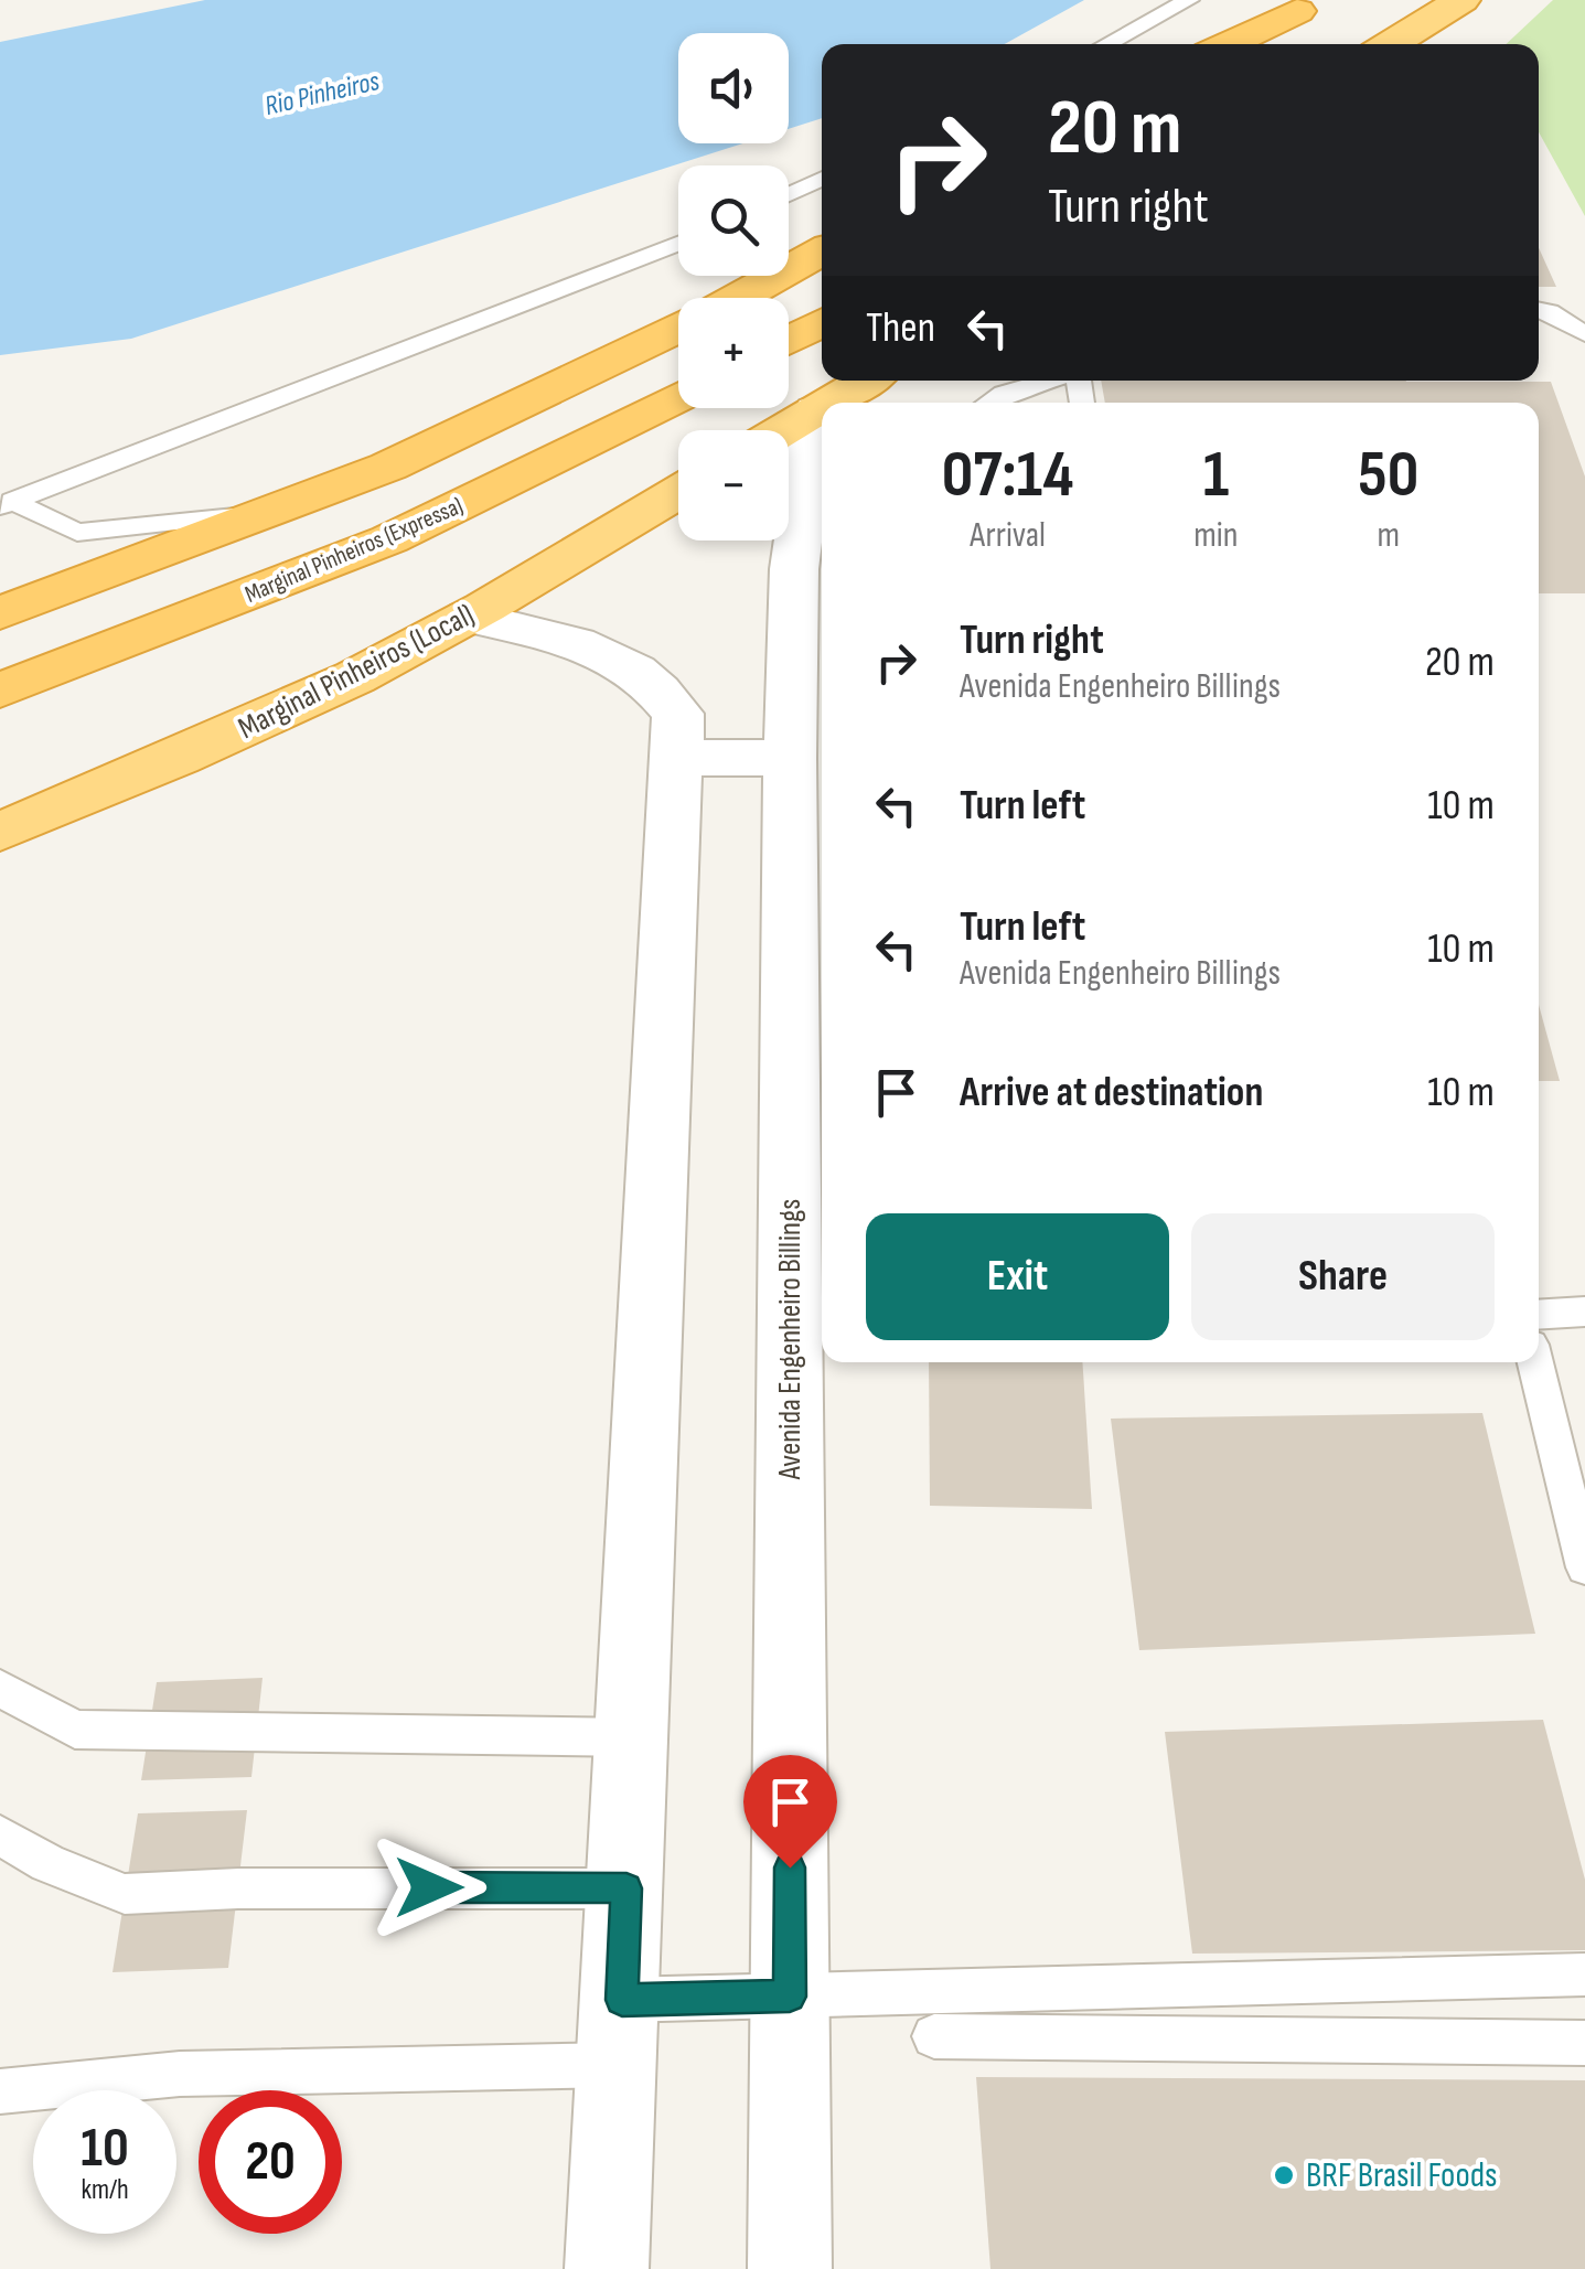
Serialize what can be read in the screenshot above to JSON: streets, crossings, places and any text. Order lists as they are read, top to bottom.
{
  "streets": {
    "highway": ["Marginal Pinheiros (Expressa)", "Marginal Pinheiros (Local)"],
    "street": ["Avenida Engenheiro Billings"]
  },
  "water": ["Rio Pinheiros"],
  "places": ["BRF Brasil Foods"],
  "page": {
    "map_buttons": ["+", "−"],
    "turn": ["20 m", "Turn right"],
    "then": "Then",
    "eta": [
      "07:14",
      "Arrival",
      "1",
      "min",
      "50",
      "m"
    ],
    "list": [
      {
        "name": "Turn right",
        "note": "Avenida Engenheiro Billings",
        "value": "20 m"
      },
      {
        "name": "Turn left",
        "value": "10 m"
      },
      {
        "name": "Turn left",
        "note": "Avenida Engenheiro Billings",
        "value": "10 m"
      },
      {
        "name": "Arrive at destination",
        "value": "10 m"
      }
    ],
    "buttons": ["Exit", "Share"],
    "speed": "10 km/h",
    "limit": "20"
  }
}
